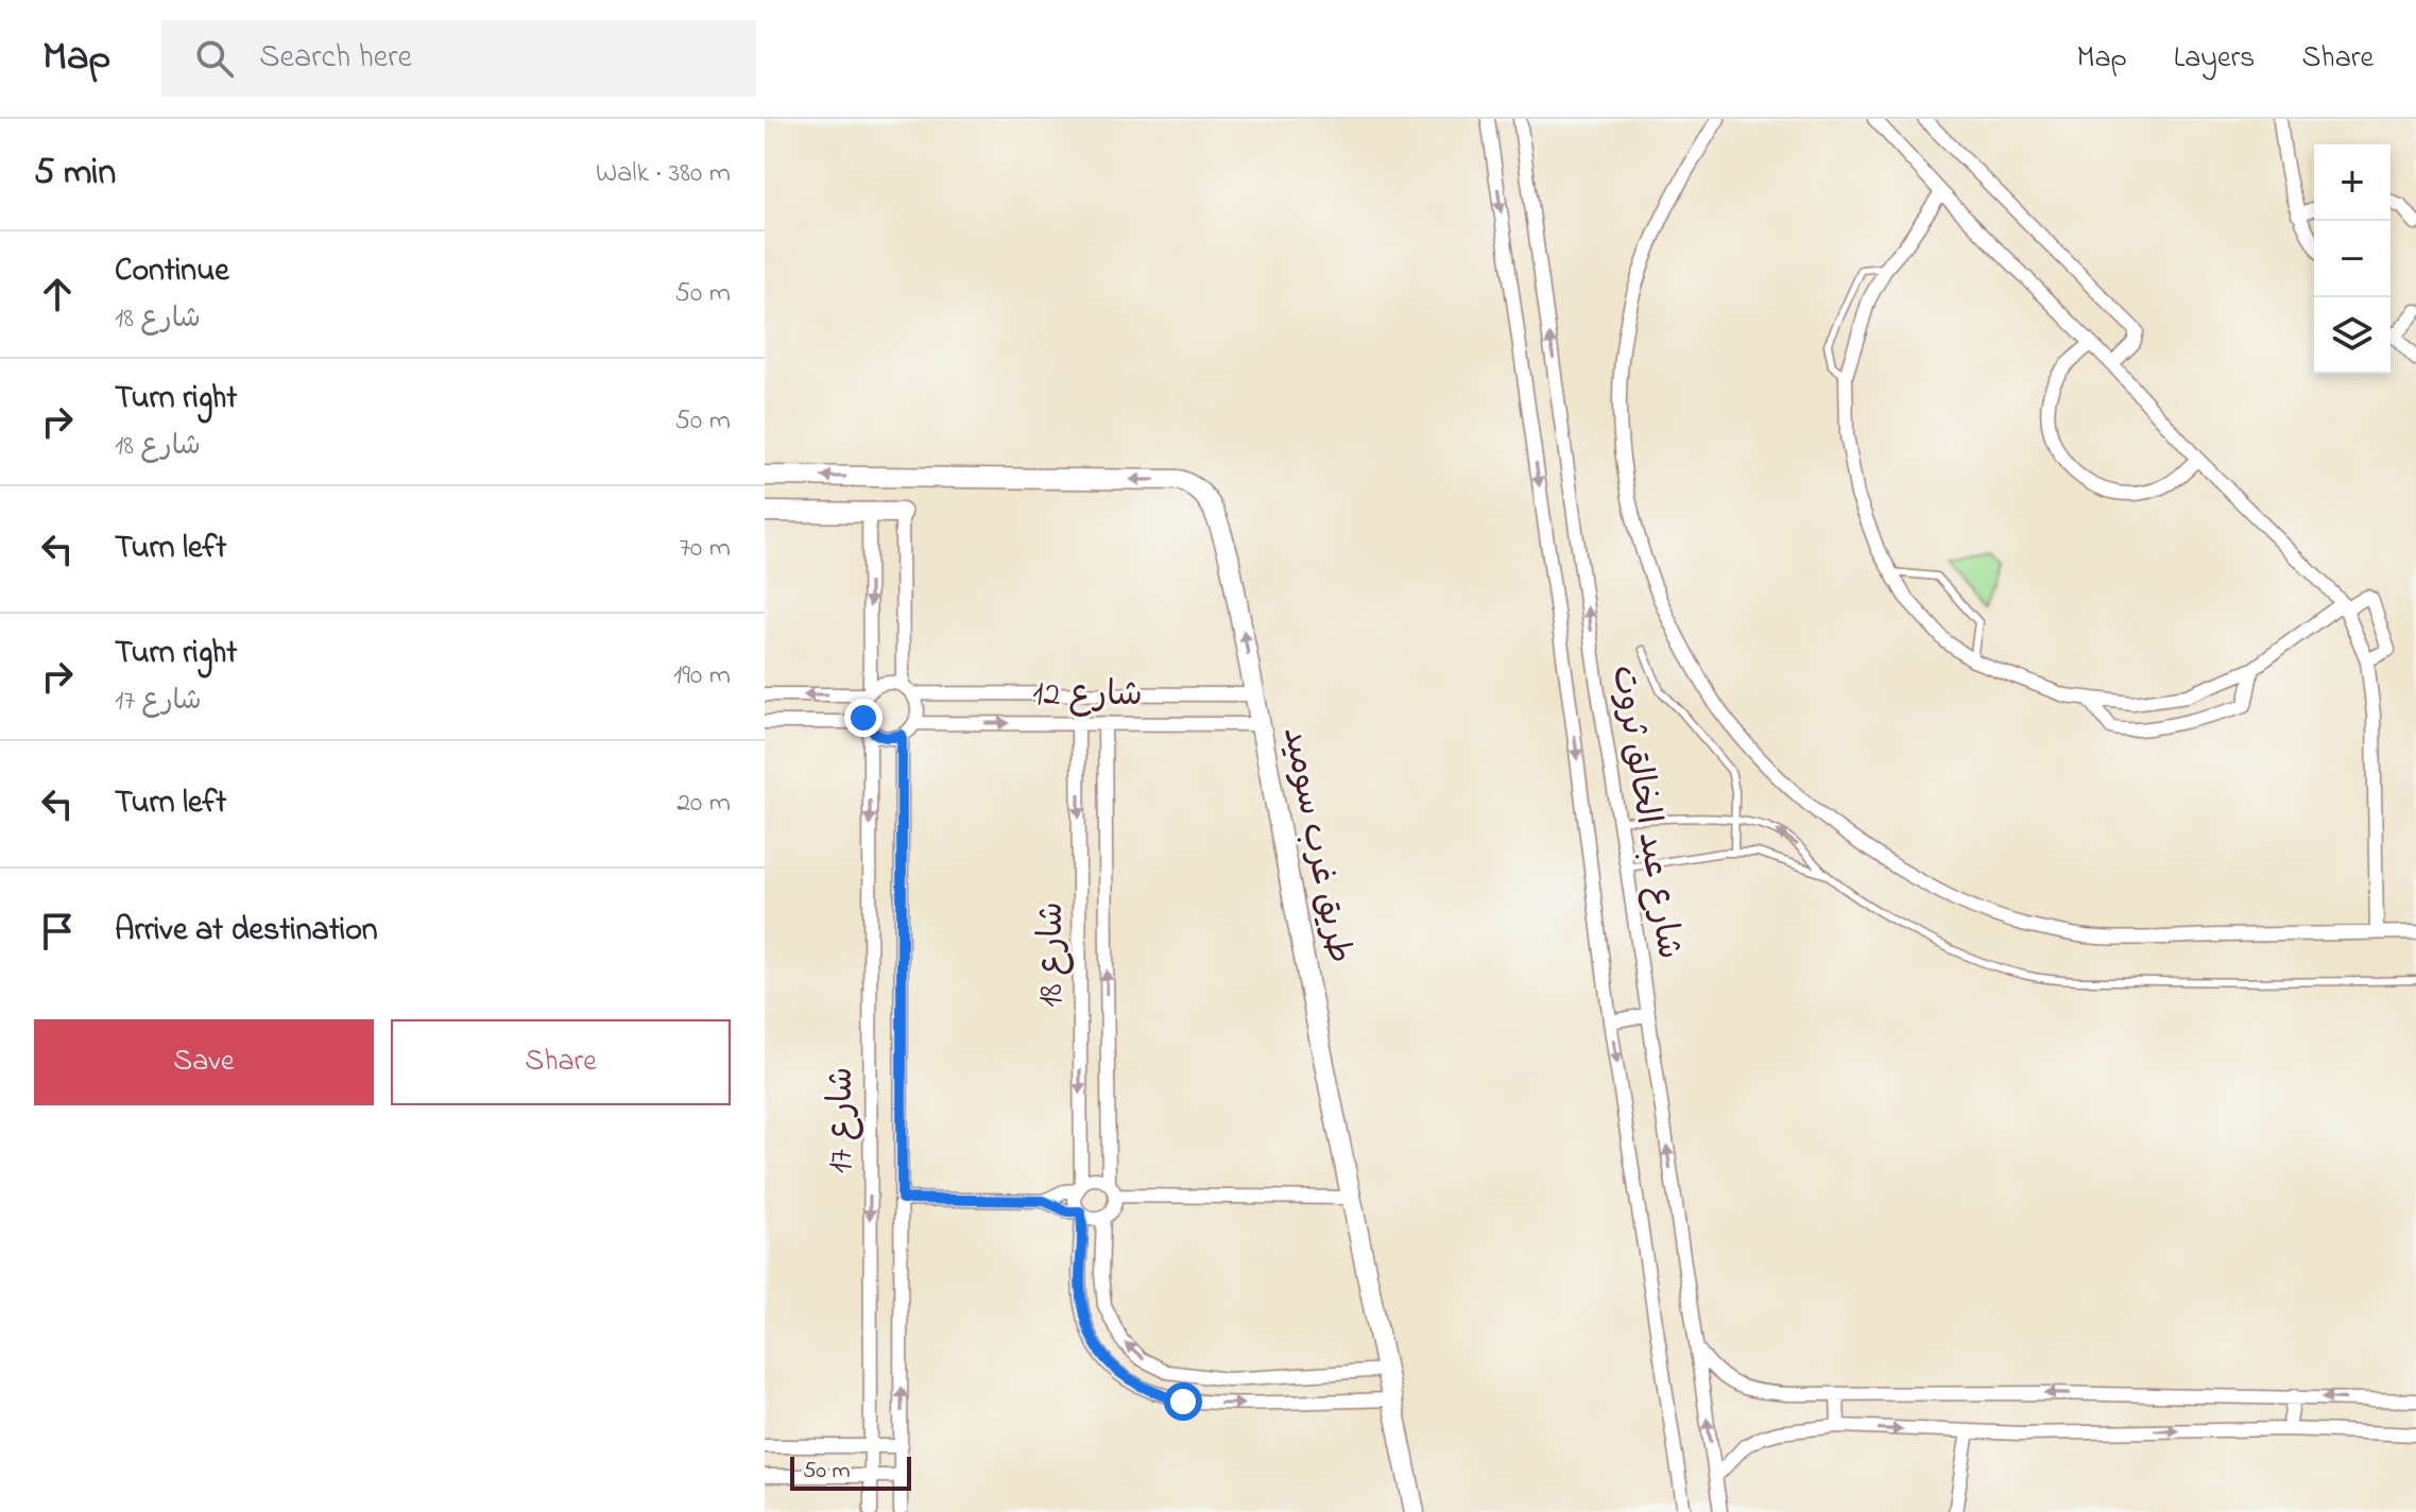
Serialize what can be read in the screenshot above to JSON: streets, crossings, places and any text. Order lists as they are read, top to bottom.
{
  "streets": {
    "street": [
      "شارع 12",
      "شارع عبد الخالق ثروت",
      "طريق غرب سوميد",
      "شارع 18",
      "شارع 17"
    ]
  },
  "crossings": [
    ["شارع 12", "طريق غرب سوميد"],
    ["شارع 12", "شارع 18"],
    ["شارع 12", "شارع 17"]
  ],
  "one_way": ["طريق غرب سوميد"],
  "scale_bar": "50 m",
  "page": {
    "header": "Map",
    "search": "Search here",
    "nav": ["Map", "Layers", "Share"],
    "heading": ["5 min", "Walk · 380 m"],
    "map_buttons": ["+", "−"],
    "list": [
      ["Continue", "شارع 18", "50 m"],
      ["Turn right", "شارع 18", "50 m"],
      ["Turn left", "70 m"],
      ["Turn right", "شارع 17", "190 m"],
      ["Turn left", "20 m"],
      "Arrive at destination"
    ],
    "buttons": ["Save", "Share"],
    "scale": "50 m"
  }
}
